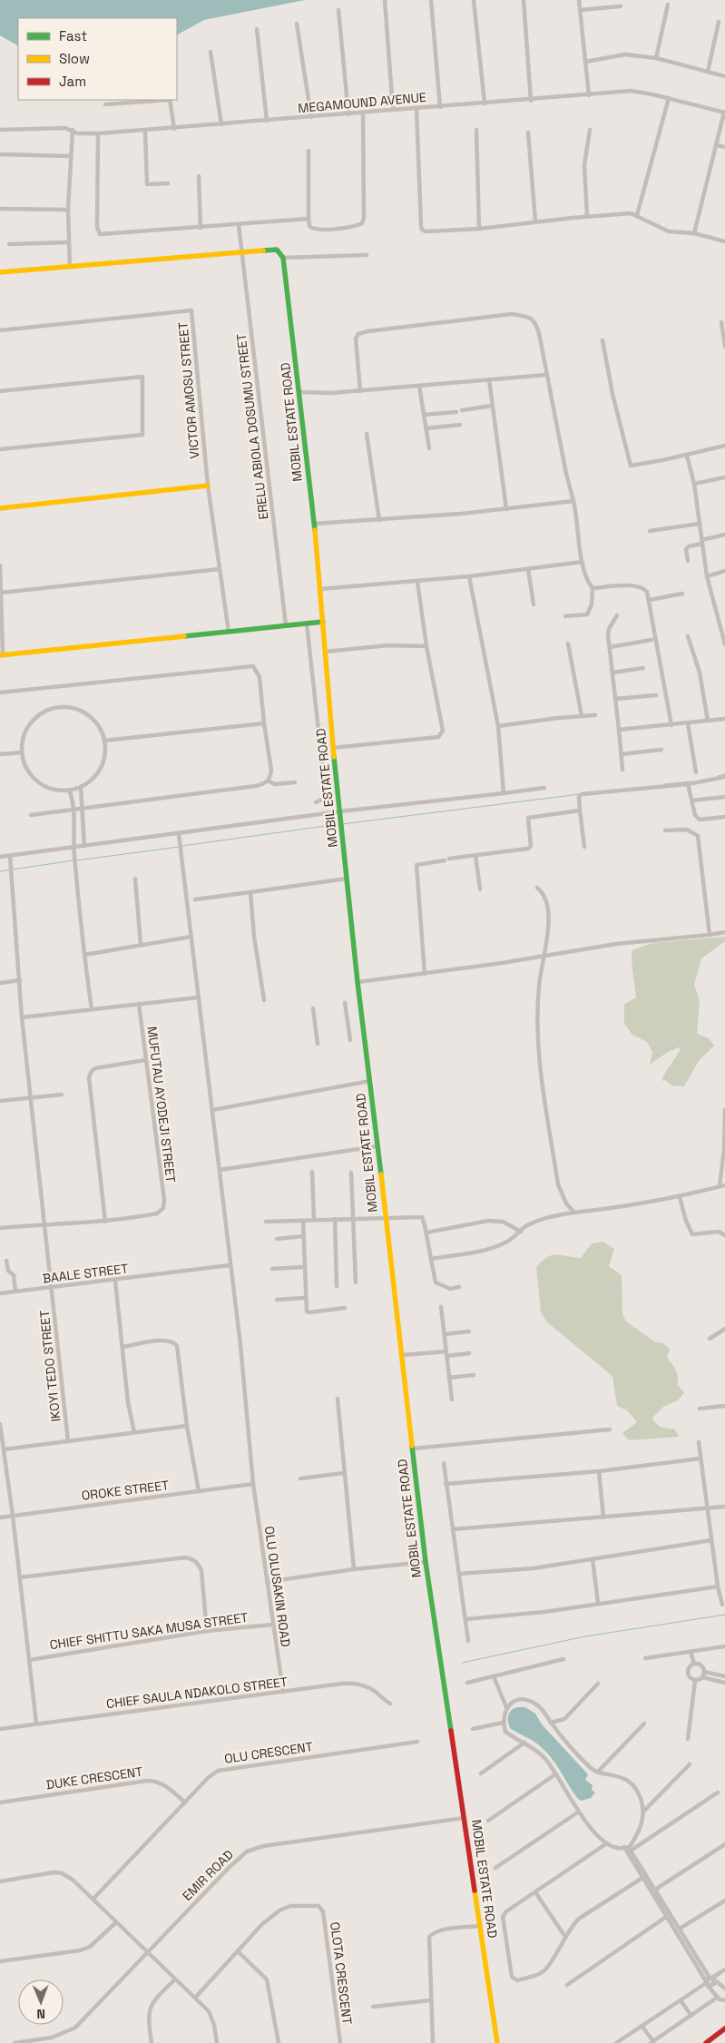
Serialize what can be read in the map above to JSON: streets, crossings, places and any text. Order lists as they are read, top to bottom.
{
  "streets": {
    "main road": ["MOBIL ESTATE ROAD"],
    "street": [
      "MEGAMOUND AVENUE",
      "VICTOR AMOSU STREET",
      "ERELU ABIOLA DOSUMU STREET",
      "MUFUTAU AYODEJI STREET",
      "BAALE STREET",
      "IKOYI TEDO STREET",
      "OROKE STREET",
      "OLU OLUSAKIN ROAD",
      "CHIEF SHITTU SAKA MUSA STREET",
      "CHIEF SAULA NDAKOLO STREET",
      "OLU CRESCENT",
      "DUKE CRESCENT",
      "EMIR ROAD",
      "OLOTA CRESCENT"
    ]
  },
  "crossings": [
    ["MOBIL ESTATE ROAD", "EMIR ROAD"],
    ["BAALE STREET", "IKOYI TEDO STREET"],
    ["BAALE STREET", "OLU OLUSAKIN ROAD"],
    ["OROKE STREET", "OLU OLUSAKIN ROAD"],
    ["OLU OLUSAKIN ROAD", "CHIEF SHITTU SAKA MUSA STREET"],
    ["OLU OLUSAKIN ROAD", "CHIEF SAULA NDAKOLO STREET"],
    ["OLU CRESCENT", "DUKE CRESCENT"]
  ],
  "legend": ["Fast", "Slow", "Jam"],
  "north": "bottom"
}
